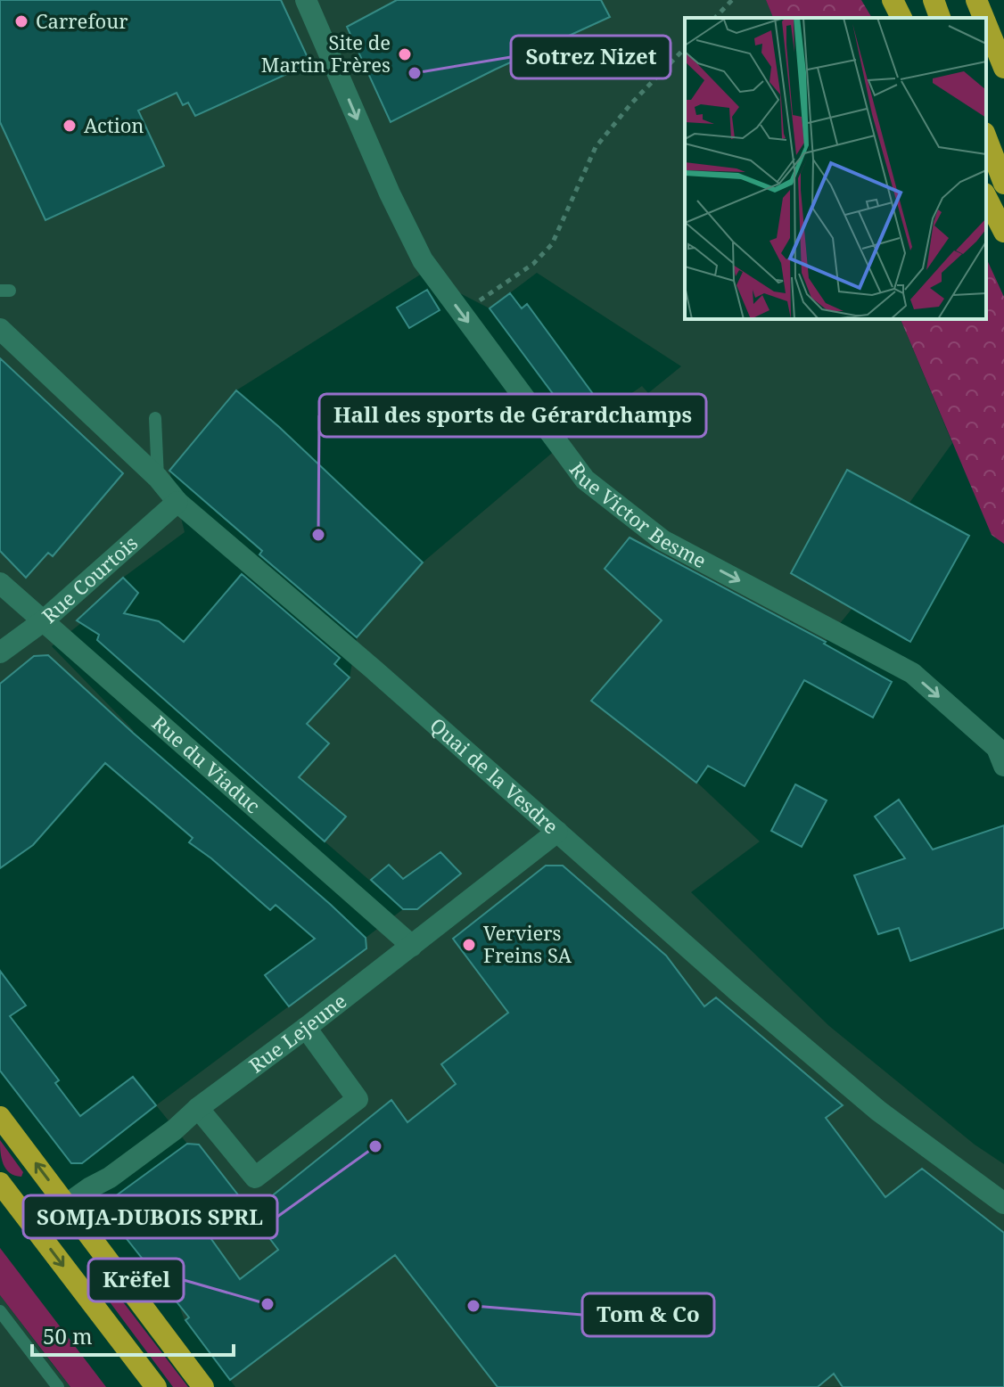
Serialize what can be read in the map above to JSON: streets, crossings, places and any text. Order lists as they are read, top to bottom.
{
  "streets": {
    "street": [
      "Rue Victor Besme",
      "Rue Courtois",
      "Rue du Viaduc",
      "Quai de la Vesdre",
      "Rue Lejeune"
    ]
  },
  "crossings": [
    ["Rue Courtois", "Rue du Viaduc"],
    ["Rue Courtois", "Quai de la Vesdre"],
    ["Rue du Viaduc", "Rue Lejeune"],
    ["Quai de la Vesdre", "Rue Lejeune"]
  ],
  "one_way": ["Rue Victor Besme"],
  "places": [
    "Carrefour",
    "Site de Martin Frères",
    "Sotrez Nizet",
    "Action",
    "Hall des sports de Gérardchamps",
    "Verviers Freins SA",
    "SOMJA-DUBOIS SPRL",
    "Krëfel",
    "Tom & Co"
  ],
  "scale_bar": "50 m"
}
